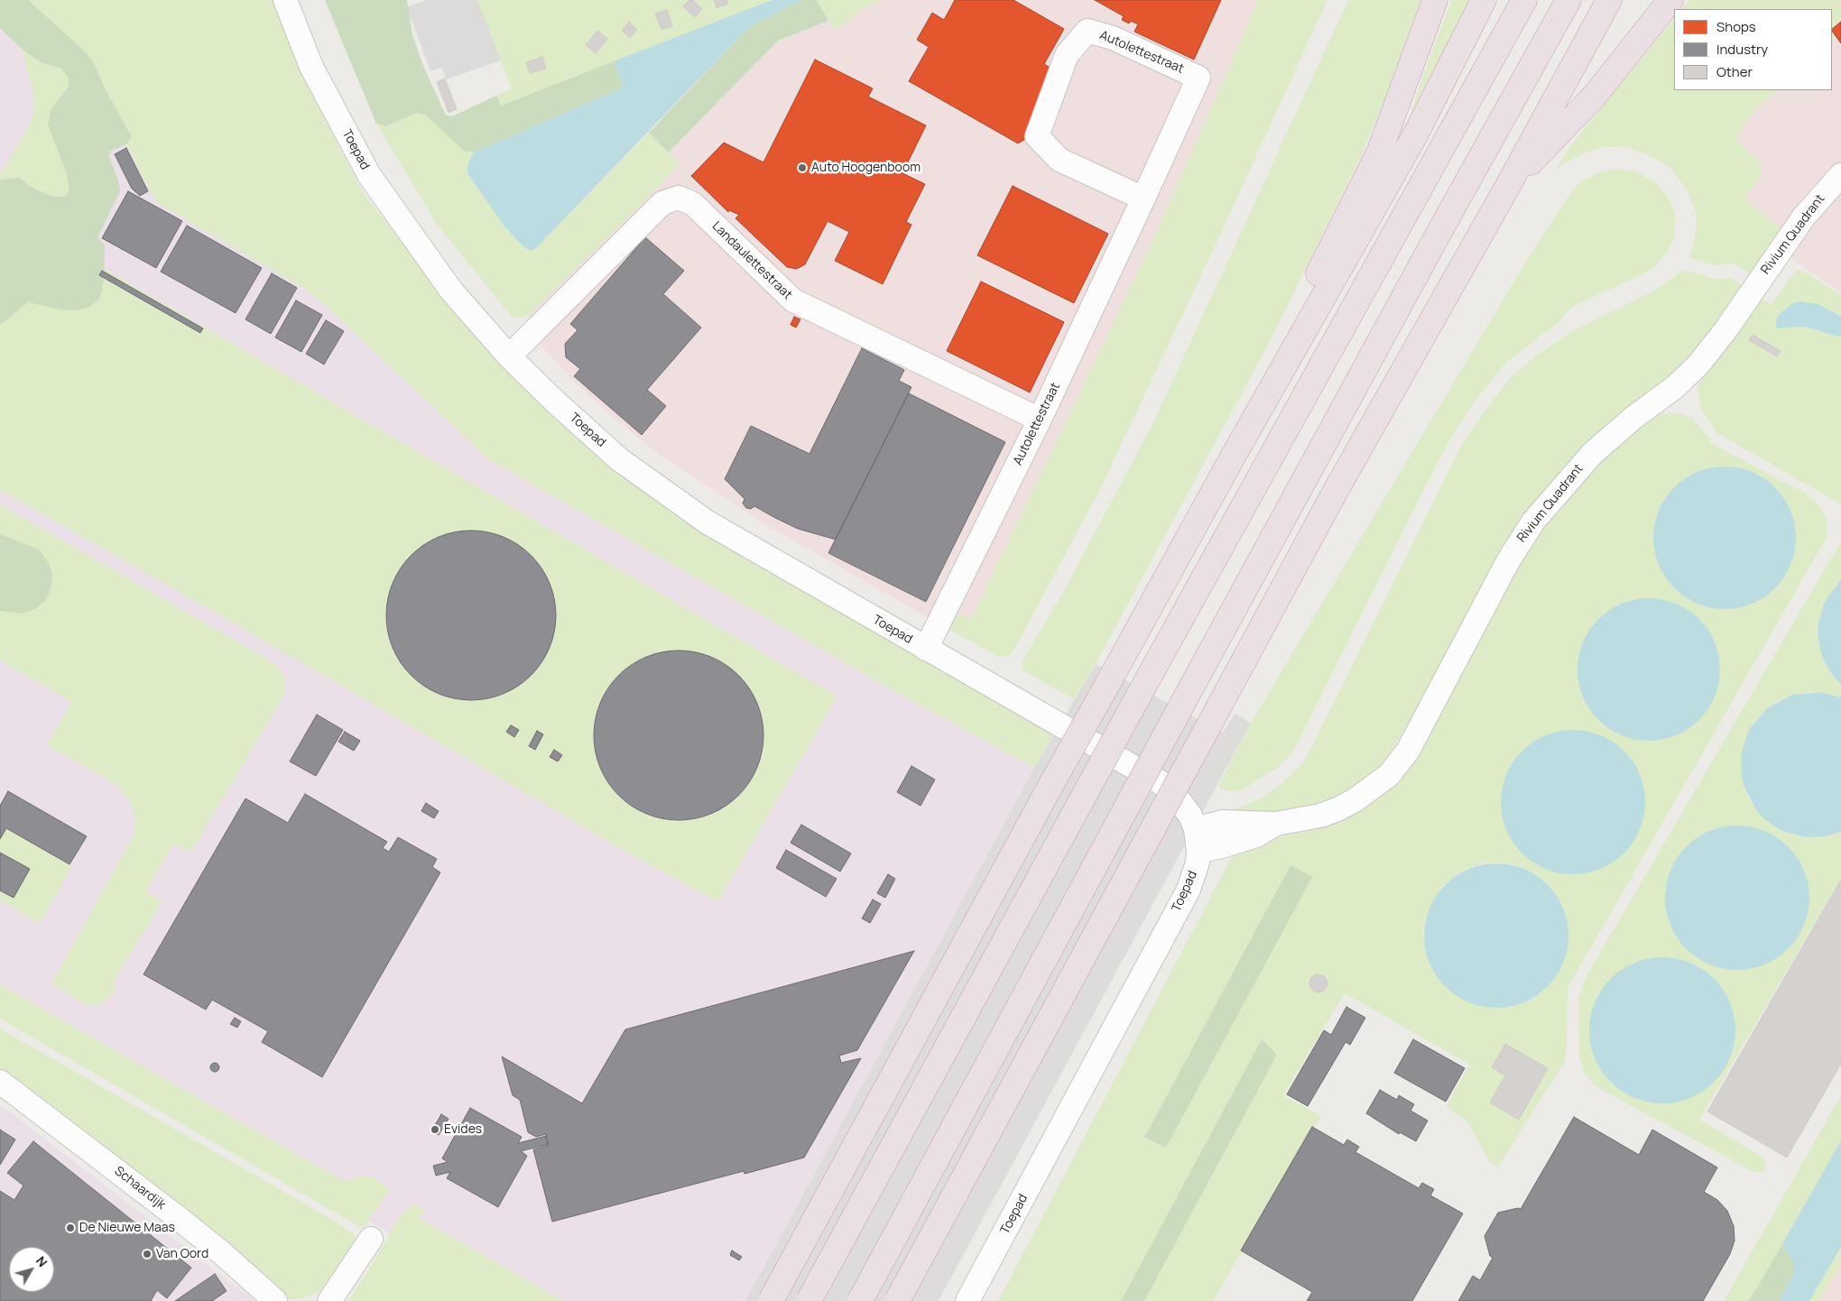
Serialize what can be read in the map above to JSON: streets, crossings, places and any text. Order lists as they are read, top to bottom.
{
  "streets": {
    "street": [
      "Autolettestraat",
      "Toepad",
      "Rivium Quadrant",
      "Landaulettestraat",
      "Schaardijk"
    ]
  },
  "crossings": [
    ["Autolettestraat", "Toepad"],
    ["Autolettestraat", "Landaulettestraat"],
    ["Toepad", "Rivium Quadrant"],
    ["Toepad", "Landaulettestraat"]
  ],
  "places": [
    "Auto Hoogenboom",
    "Evides",
    "De Nieuwe Maas",
    "Van Oord"
  ],
  "legend": ["Shops", "Industry", "Other"],
  "north": "top right"
}
